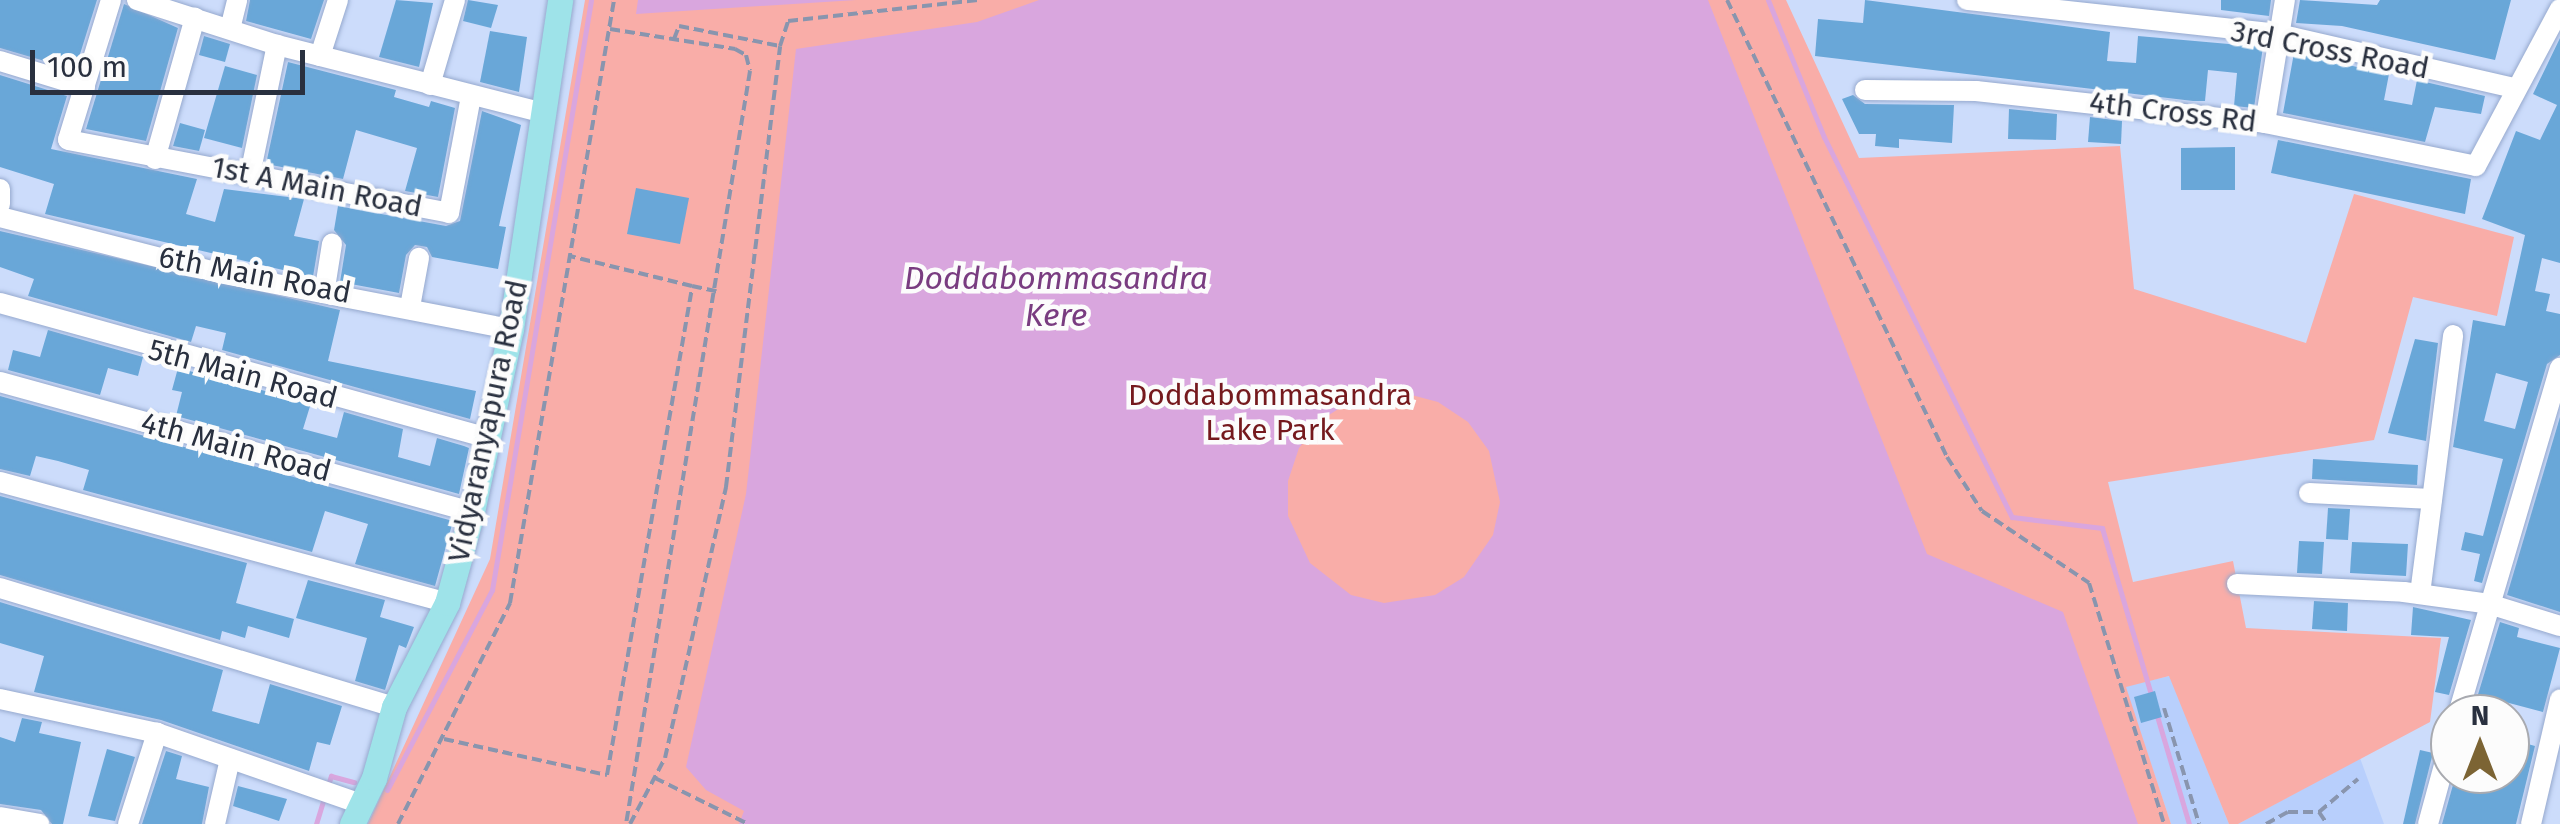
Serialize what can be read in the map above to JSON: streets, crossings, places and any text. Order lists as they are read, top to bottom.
{
  "streets": {
    "main road": ["Vidyaranyapura Road"],
    "street": [
      "3rd Cross Road",
      "4th Cross Rd",
      "1st A Main Road",
      "6th Main Road",
      "5th Main Road",
      "4th Main Road"
    ]
  },
  "crossings": [
    ["3rd Cross Road", "4th Cross Rd"],
    ["6th Main Road", "Vidyaranyapura Road"],
    ["5th Main Road", "Vidyaranyapura Road"],
    ["Vidyaranyapura Road", "4th Main Road"]
  ],
  "water": ["Doddabommasandra Kere"],
  "parks": ["Doddabommasandra Lake Park"],
  "scale_bar": "100 m",
  "north": "top"
}
